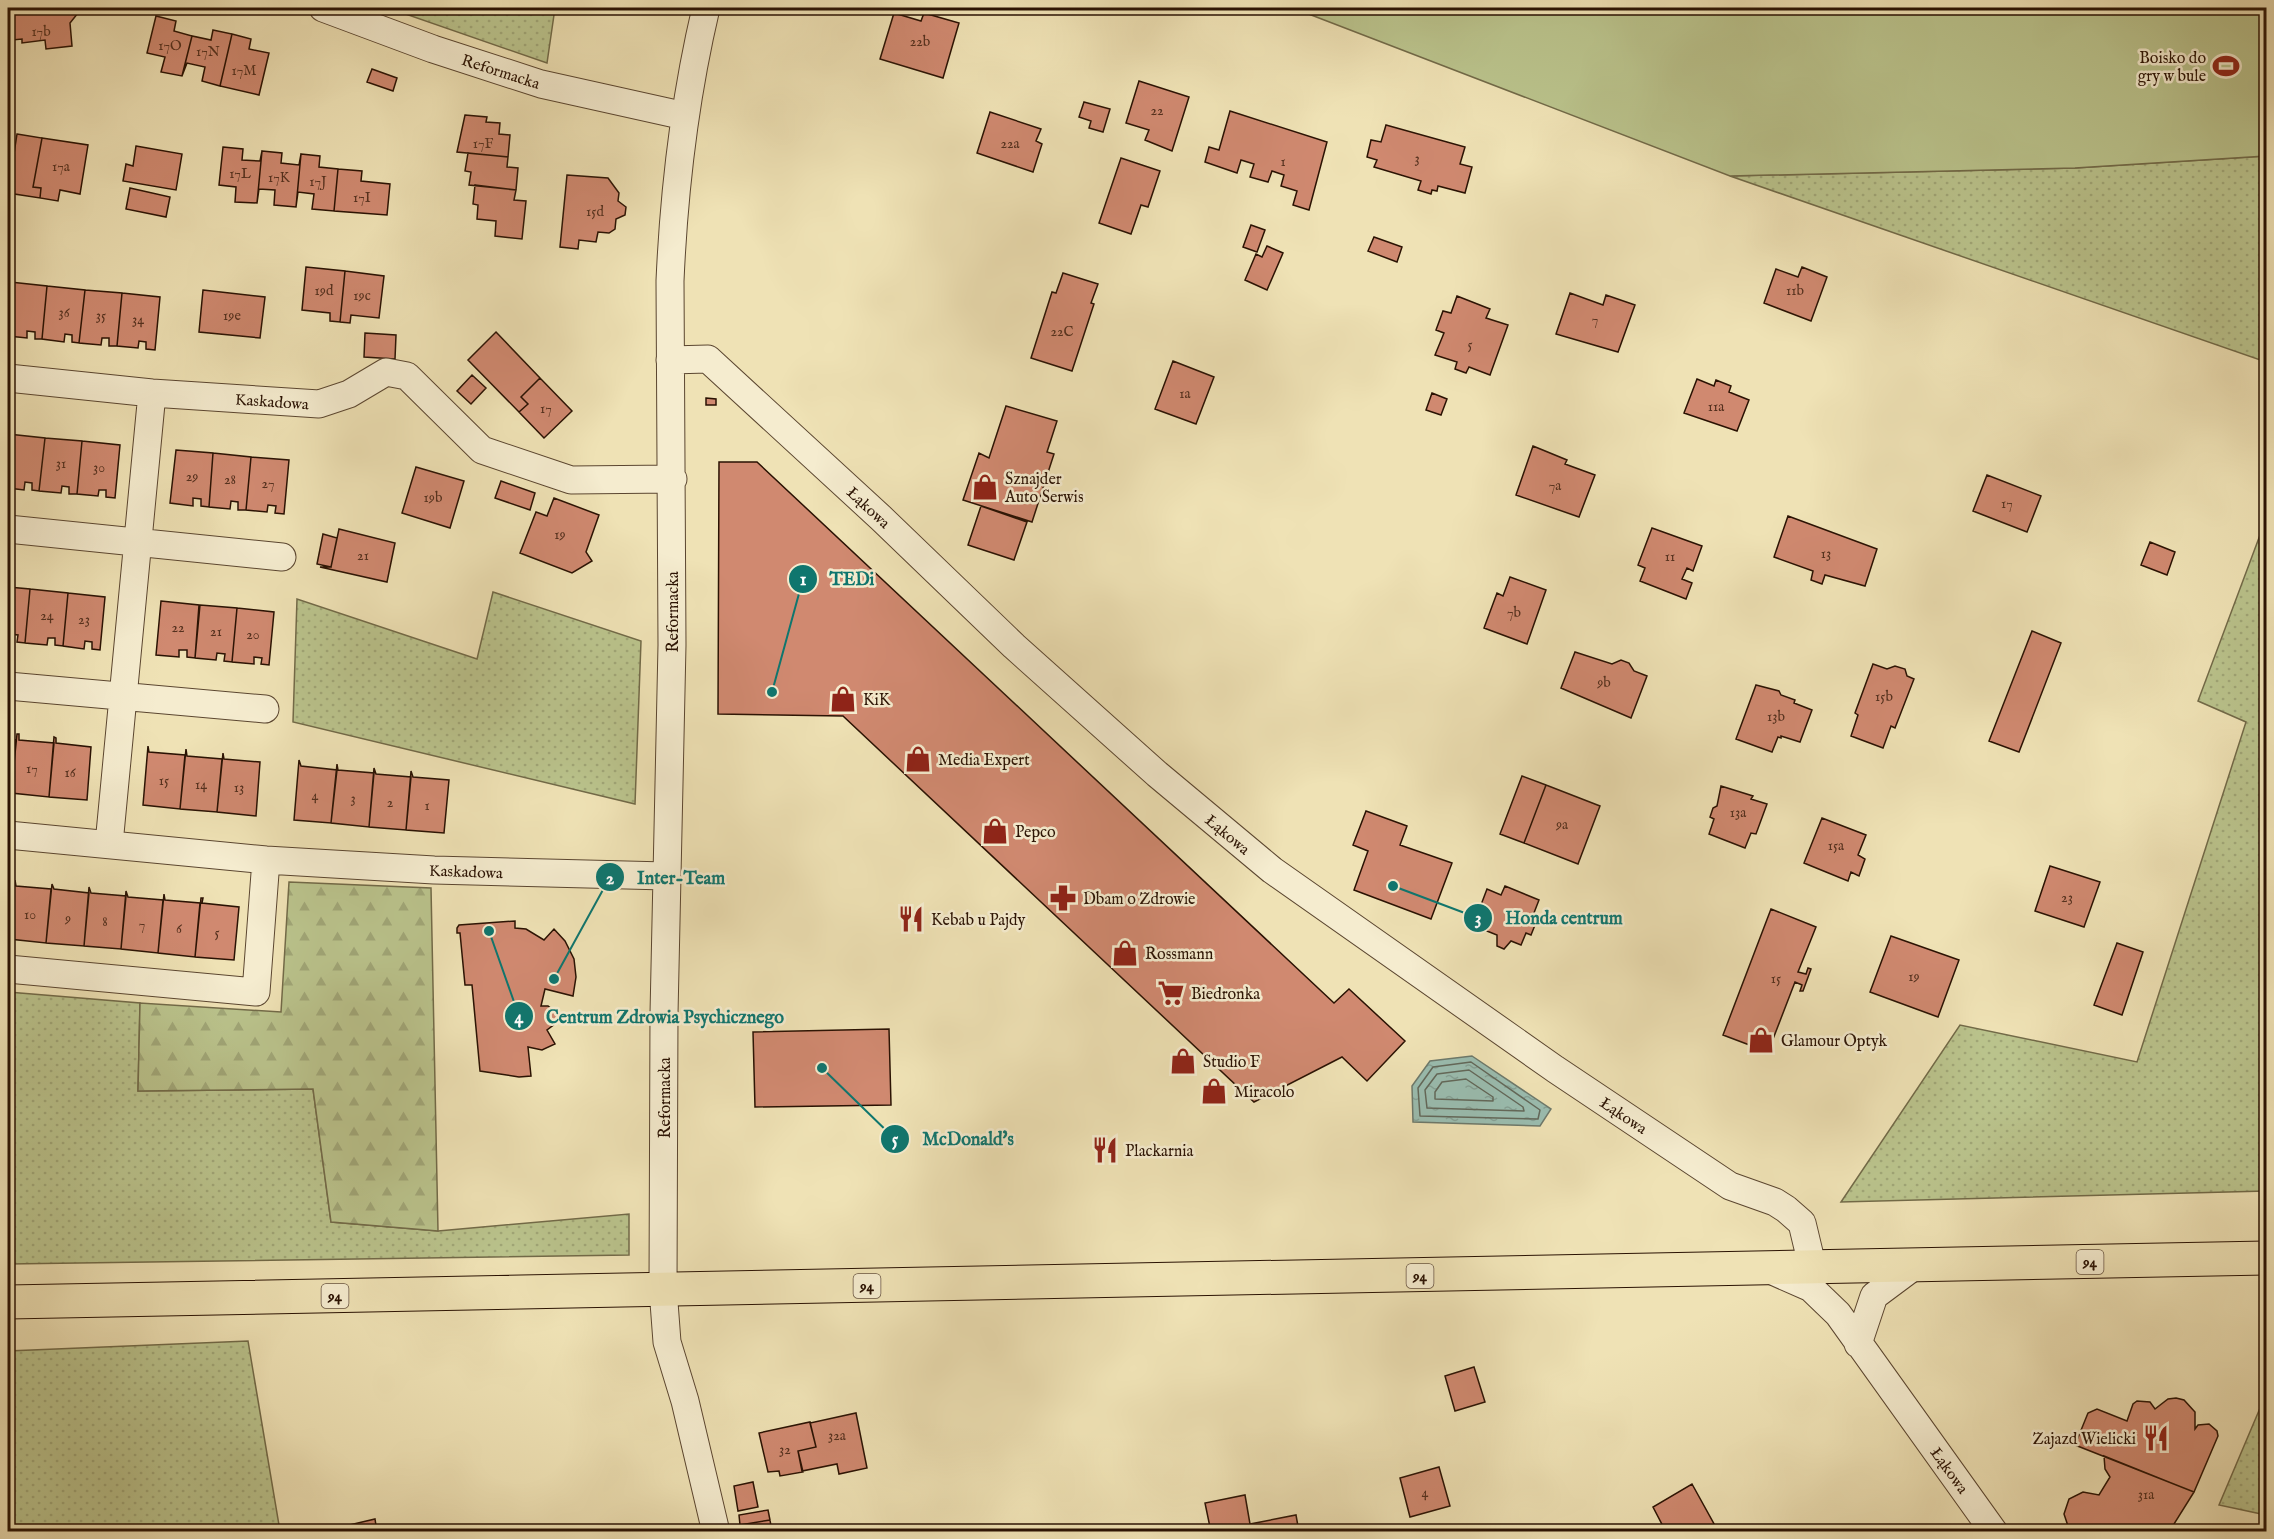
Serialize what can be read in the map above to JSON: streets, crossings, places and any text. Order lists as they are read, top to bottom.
{
  "streets": {
    "main road": ["94"],
    "street": ["Reformacka", "Kaskadowa", "Łąkowa"]
  },
  "crossings": [
    ["Reformacka", "Kaskadowa"],
    ["Reformacka", "Łąkowa"],
    ["Reformacka", "94"],
    ["Łąkowa", "94"]
  ],
  "places": {
    "sports": ["Boisko do gry w bule"],
    "shop": [
      "Sznajder Auto Serwis",
      "KiK",
      "Media Expert",
      "Pepco",
      "Rossmann",
      "Glamour Optyk",
      "Studio F",
      "Miracolo"
    ],
    "other": [
      "TEDi",
      "Honda centrum",
      "Centrum Zdrowia Psychicznego",
      "Inter-Team",
      "McDonald's"
    ],
    "pharmacy": ["Dbam o Zdrowie"],
    "restaurant": ["Kebab u Pajdy", "Plackarnia", "Zajazd Wielicki"],
    "supermarket": ["Biedronka"]
  },
  "house_numbers": [
    "17b",
    "22b",
    "17O",
    "17N",
    "17M",
    "22",
    "17F",
    "22a",
    "3",
    "1",
    "17a",
    "17L",
    "17K",
    "17J",
    "17I",
    "15d",
    "19d",
    "11b",
    "19c",
    "36",
    "35",
    "19e",
    "34",
    "7",
    "22C",
    "5",
    "1a",
    "11a",
    "17",
    "31",
    "30",
    "29",
    "28",
    "27",
    "7a",
    "19b",
    "17",
    "19",
    "13",
    "21",
    "11",
    "7b",
    "24",
    "23",
    "22",
    "21",
    "20",
    "9b",
    "15b",
    "13b",
    "17",
    "16",
    "15",
    "14",
    "13",
    "4",
    "3",
    "2",
    "1",
    "13a",
    "9a",
    "15a",
    "23",
    "10",
    "9",
    "8",
    "7",
    "6",
    "5",
    "19",
    "15",
    "32a",
    "32",
    "4",
    "31a"
  ]
}
